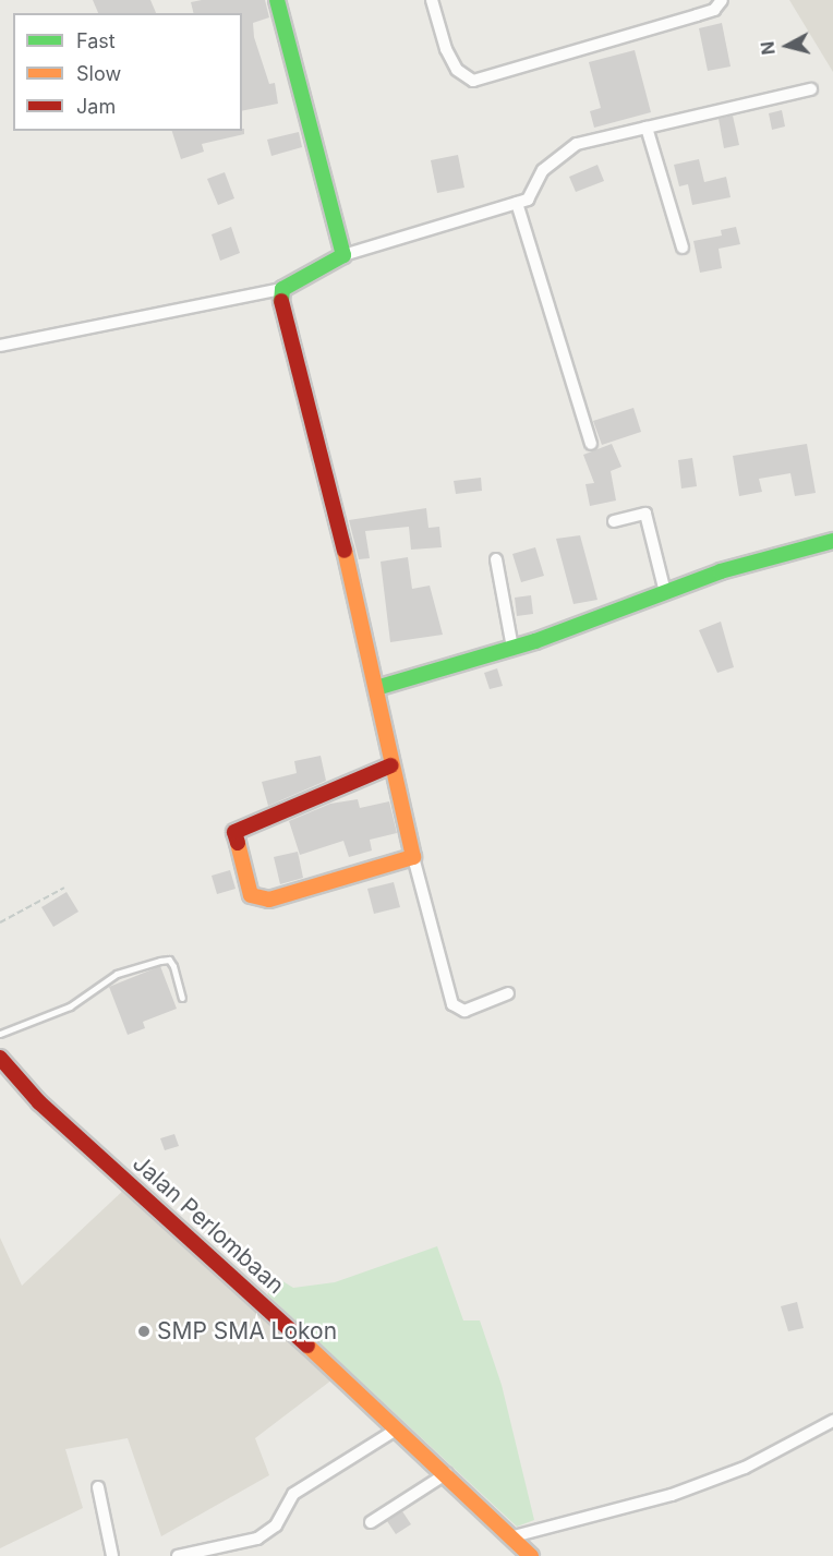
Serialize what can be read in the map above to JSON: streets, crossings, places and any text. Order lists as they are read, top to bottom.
{
  "streets": {
    "street": ["Jalan Perlombaan"]
  },
  "places": ["SMP SMA Lokon"],
  "legend": ["Fast", "Slow", "Jam"],
  "north": "left"
}
